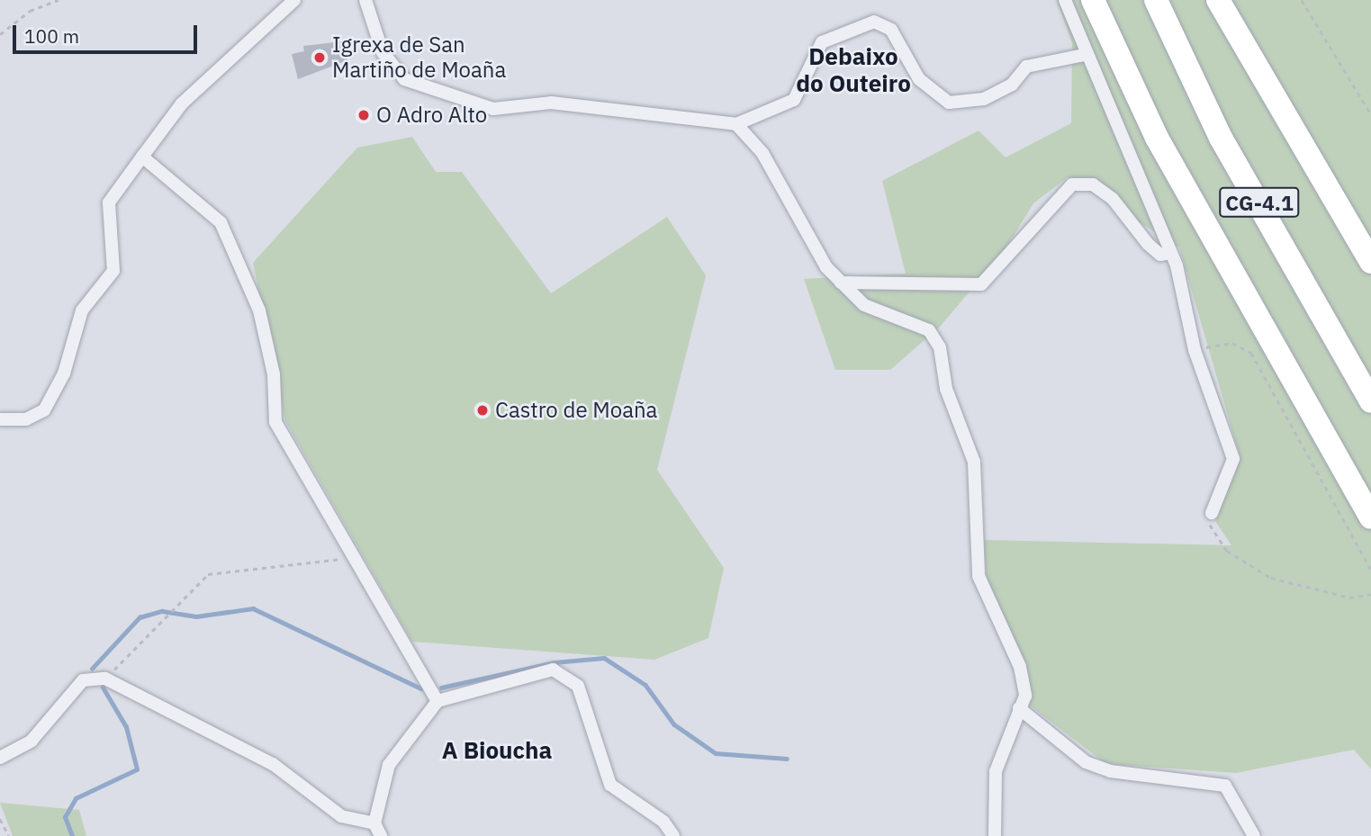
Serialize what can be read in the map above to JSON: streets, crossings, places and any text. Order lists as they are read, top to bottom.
{
  "streets": {
    "highway": ["CG-4.1"]
  },
  "districts": ["Debaixo do Outeiro", "A Bioucha"],
  "places": ["Igrexa de San Martiño de Moaña", "O Adro Alto", "Castro de Moaña"],
  "scale_bar": "100 m"
}
